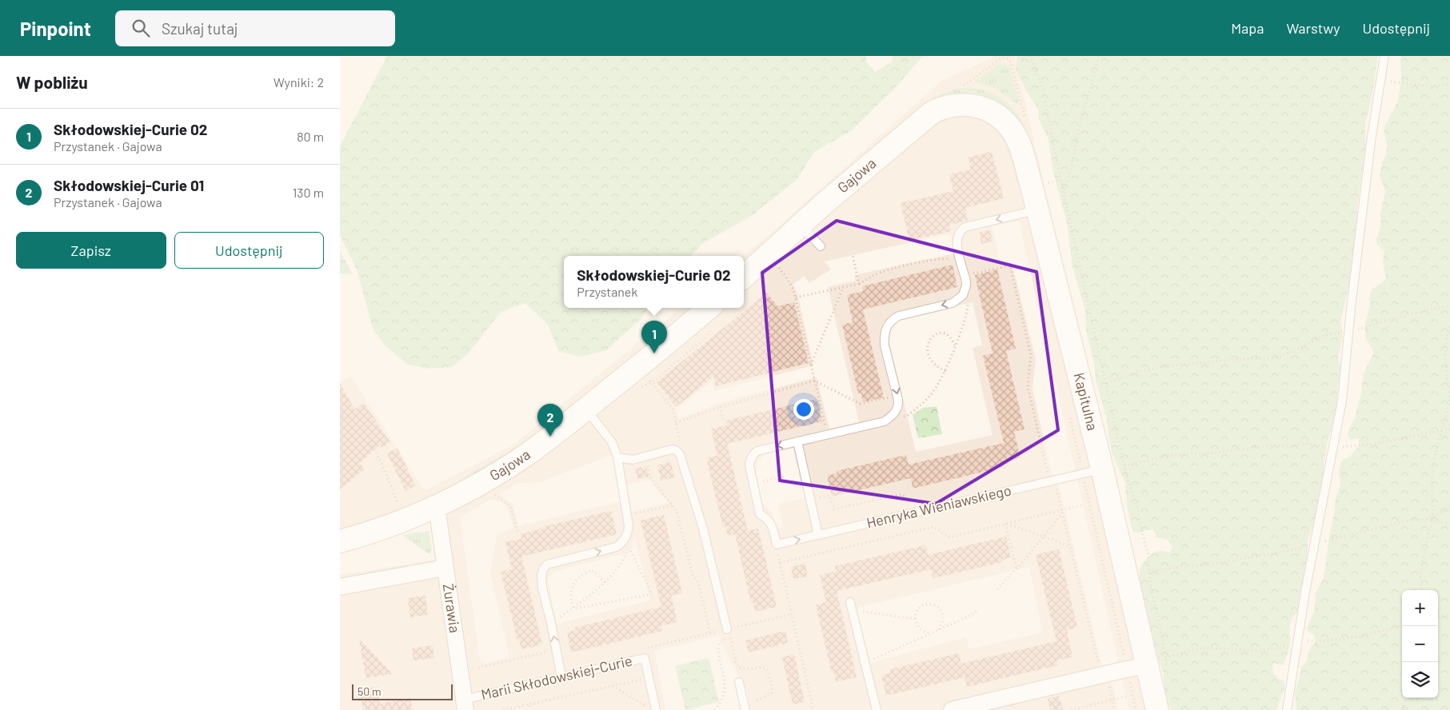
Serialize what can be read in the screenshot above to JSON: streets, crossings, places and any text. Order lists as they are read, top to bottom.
{
  "streets": {
    "street": ["Gajowa", "Kapitulna", "Żurawia"],
    "lane": ["Henryka Wieniawskiego", "Marii Skłodowskiej-Curie"]
  },
  "crossings": [
    ["Gajowa", "Kapitulna"],
    ["Gajowa", "Żurawia"],
    ["Kapitulna", "Henryka Wieniawskiego"],
    ["Żurawia", "Marii Skłodowskiej-Curie"]
  ],
  "scale_bar": "50 m",
  "page": {
    "header": "Pinpoint",
    "search": "Szukaj tutaj",
    "nav": ["Mapa", "Warstwy", "Udostępnij"],
    "heading": ["W pobliżu", "Wyniki: 2"],
    "list": [
      {
        "mark": "1",
        "name": "Skłodowskiej-Curie 02",
        "note": "Przystanek · Gajowa",
        "value": "80 m"
      },
      {
        "mark": "2",
        "name": "Skłodowskiej-Curie 01",
        "note": "Przystanek · Gajowa",
        "value": "130 m"
      }
    ],
    "buttons": ["Zapisz", "Udostępnij"],
    "popup": ["Skłodowskiej-Curie 02", "Przystanek"],
    "pins": ["1", "2"],
    "map_buttons": ["+", "−"],
    "scale": "50 m"
  }
}
